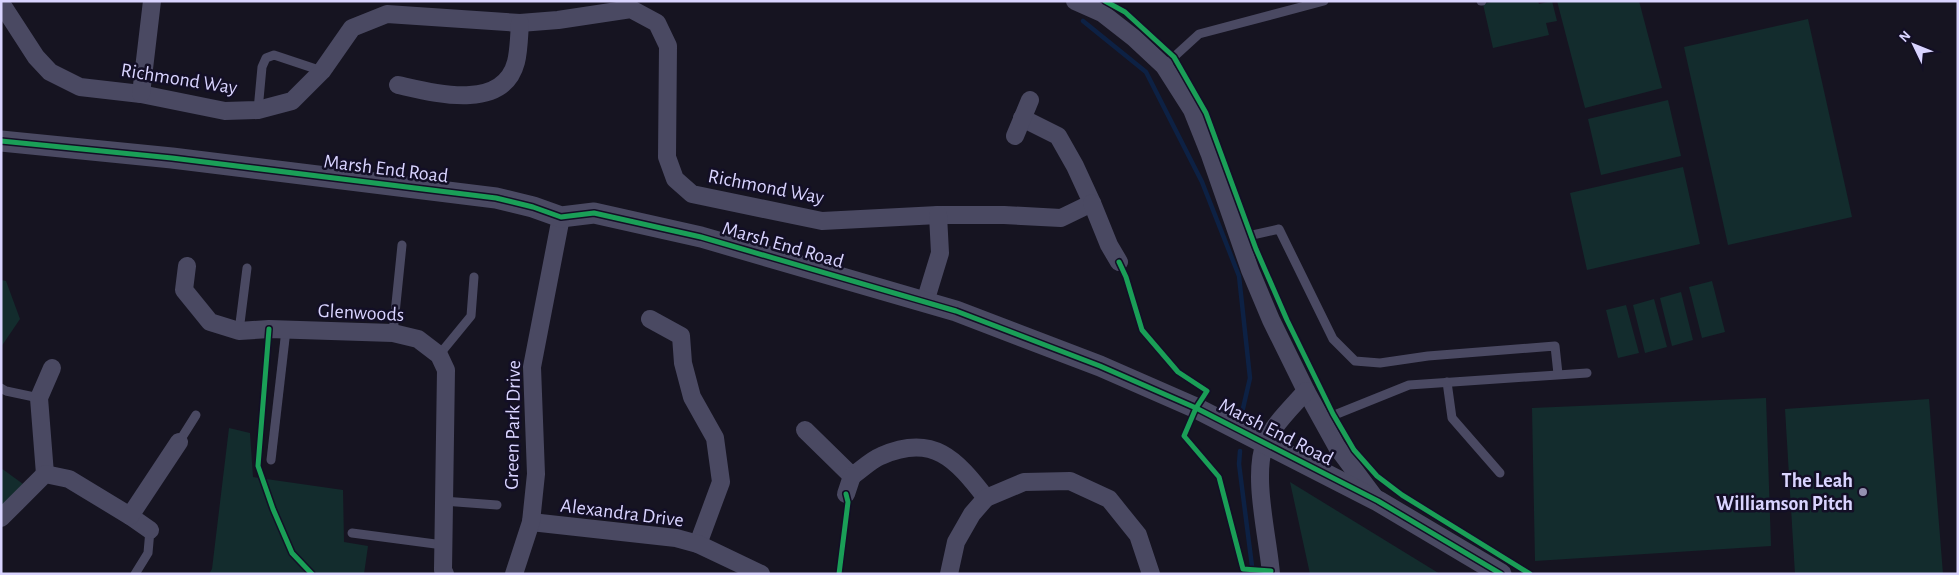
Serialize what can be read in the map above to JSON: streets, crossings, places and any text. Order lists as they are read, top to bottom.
{
  "streets": {
    "street": [
      "Richmond Way",
      "Marsh End Road",
      "Glenwoods",
      "Green Park Drive",
      "Alexandra Drive"
    ]
  },
  "crossings": [
    ["Marsh End Road", "Green Park Drive"],
    ["Green Park Drive", "Alexandra Drive"]
  ],
  "places": ["The Leah Williamson Pitch"],
  "north": "top left"
}
